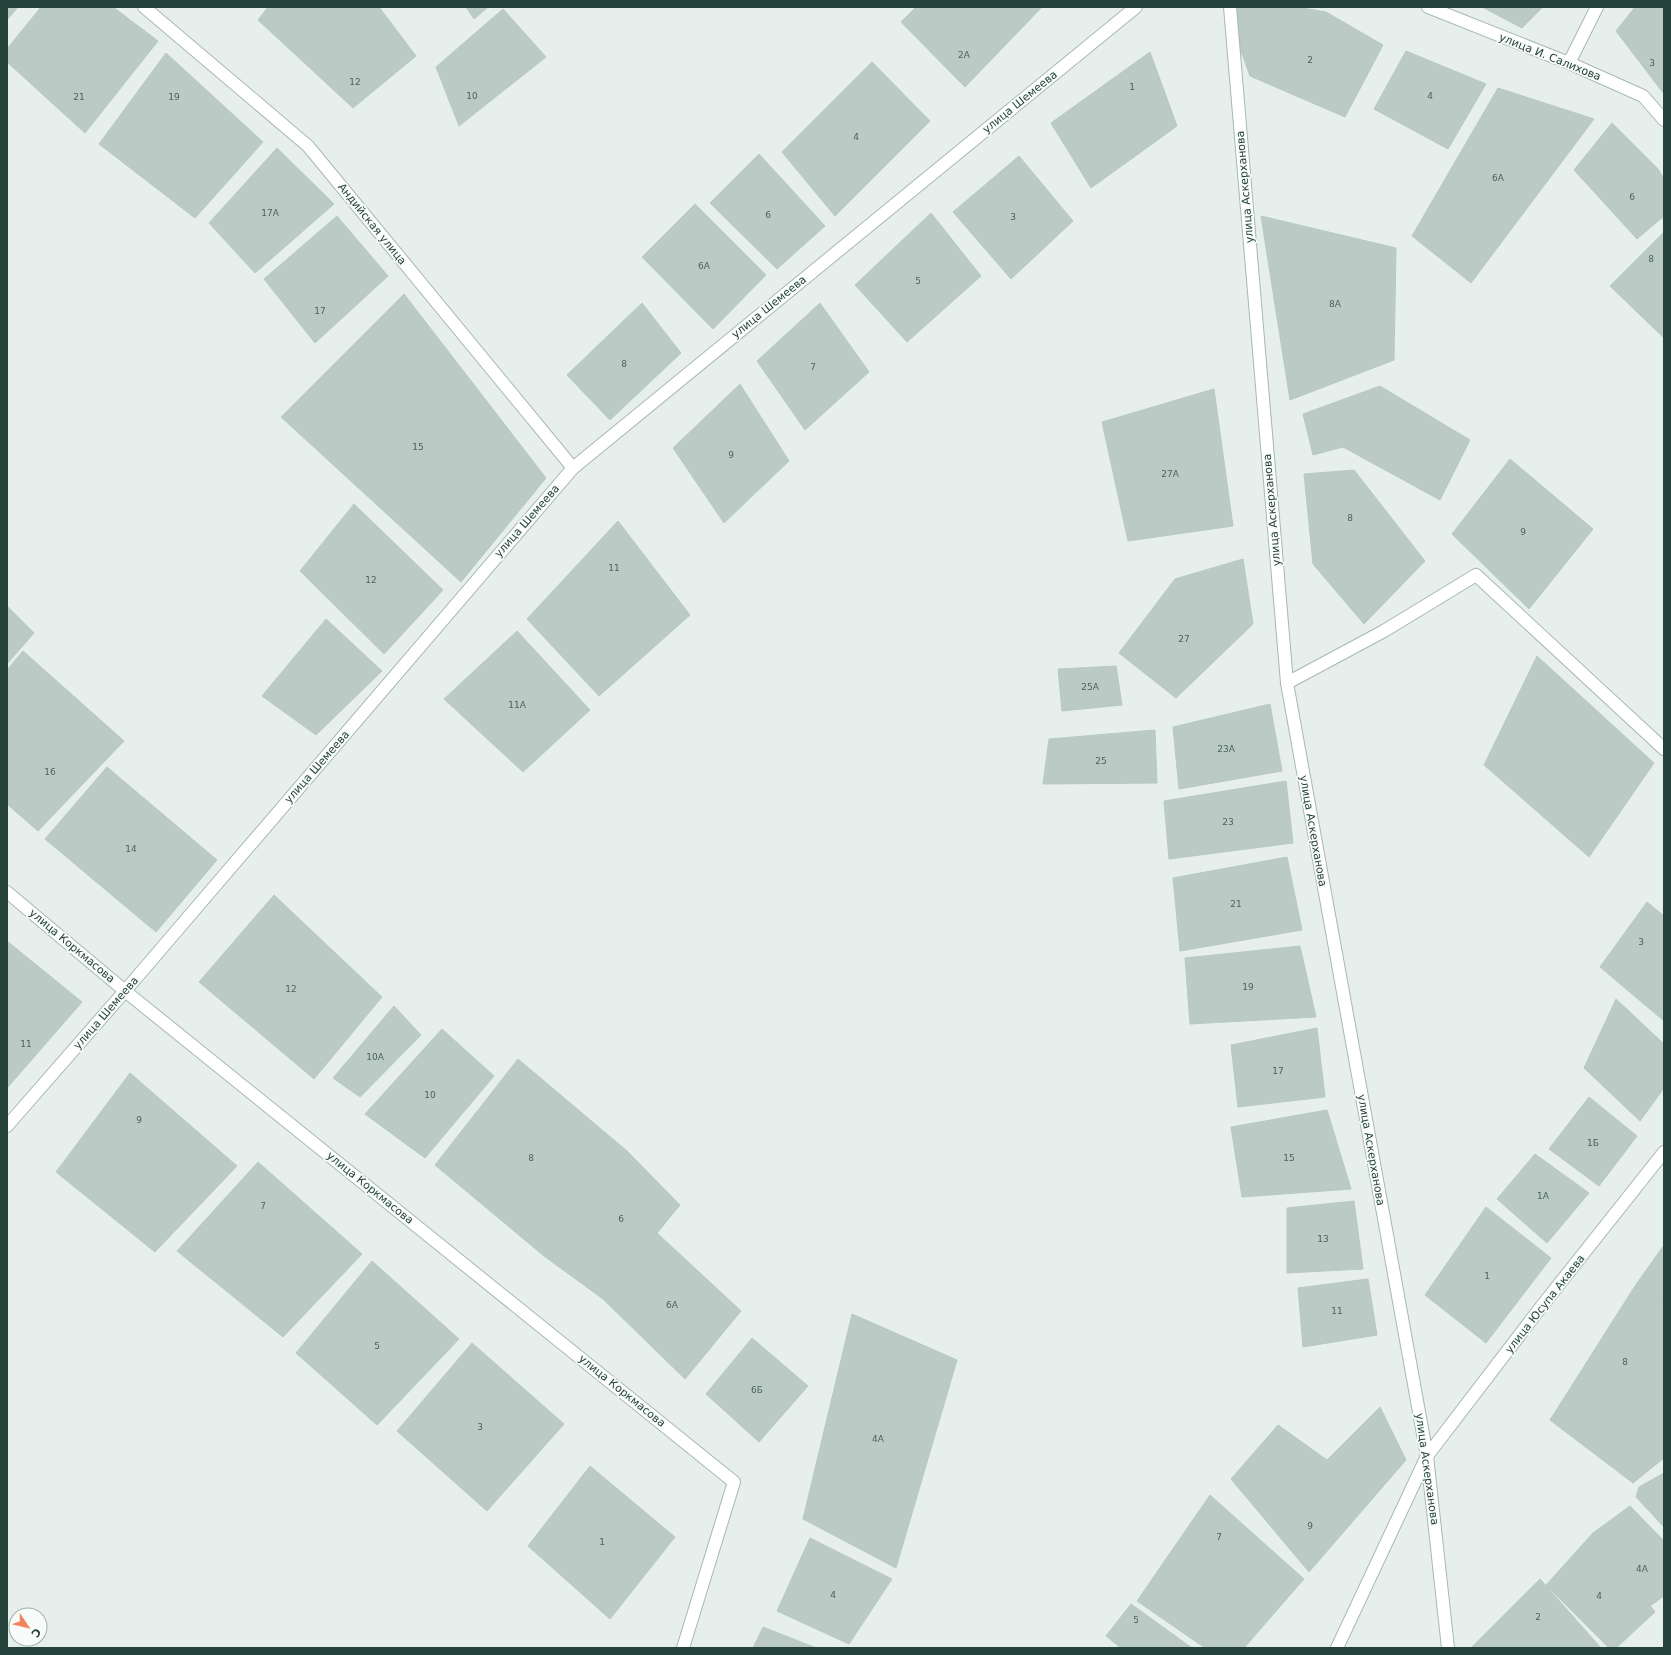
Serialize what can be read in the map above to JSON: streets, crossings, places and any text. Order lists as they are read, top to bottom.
{
  "streets": {
    "street": [
      "улица И. Салихова",
      "улица Шемеева",
      "улица Аскерханова",
      "Андийская улица",
      "улица Коркмасова",
      "улица Юсупа Акаева"
    ]
  },
  "crossings": [
    ["улица Шемеева", "Андийская улица"],
    ["улица Шемеева", "улица Коркмасова"],
    ["улица Аскерханова", "улица Юсупа Акаева"]
  ],
  "house_numbers": [
    "2А",
    "2",
    "3",
    "12",
    "1",
    "10",
    "4",
    "21",
    "19",
    "4",
    "6А",
    "6",
    "17А",
    "6",
    "3",
    "8",
    "6А",
    "5",
    "8А",
    "17",
    "8",
    "7",
    "15",
    "9",
    "27А",
    "8",
    "9",
    "11",
    "12",
    "27",
    "25А",
    "11А",
    "23А",
    "25",
    "16",
    "23",
    "14",
    "21",
    "3",
    "19",
    "12",
    "11",
    "10А",
    "17",
    "10",
    "9",
    "1Б",
    "8",
    "15",
    "1А",
    "7",
    "6",
    "13",
    "1",
    "6А",
    "11",
    "5",
    "8",
    "6Б",
    "3",
    "4А",
    "9",
    "7",
    "1",
    "4А",
    "4",
    "4",
    "2",
    "5"
  ],
  "north": "bottom right"
}
